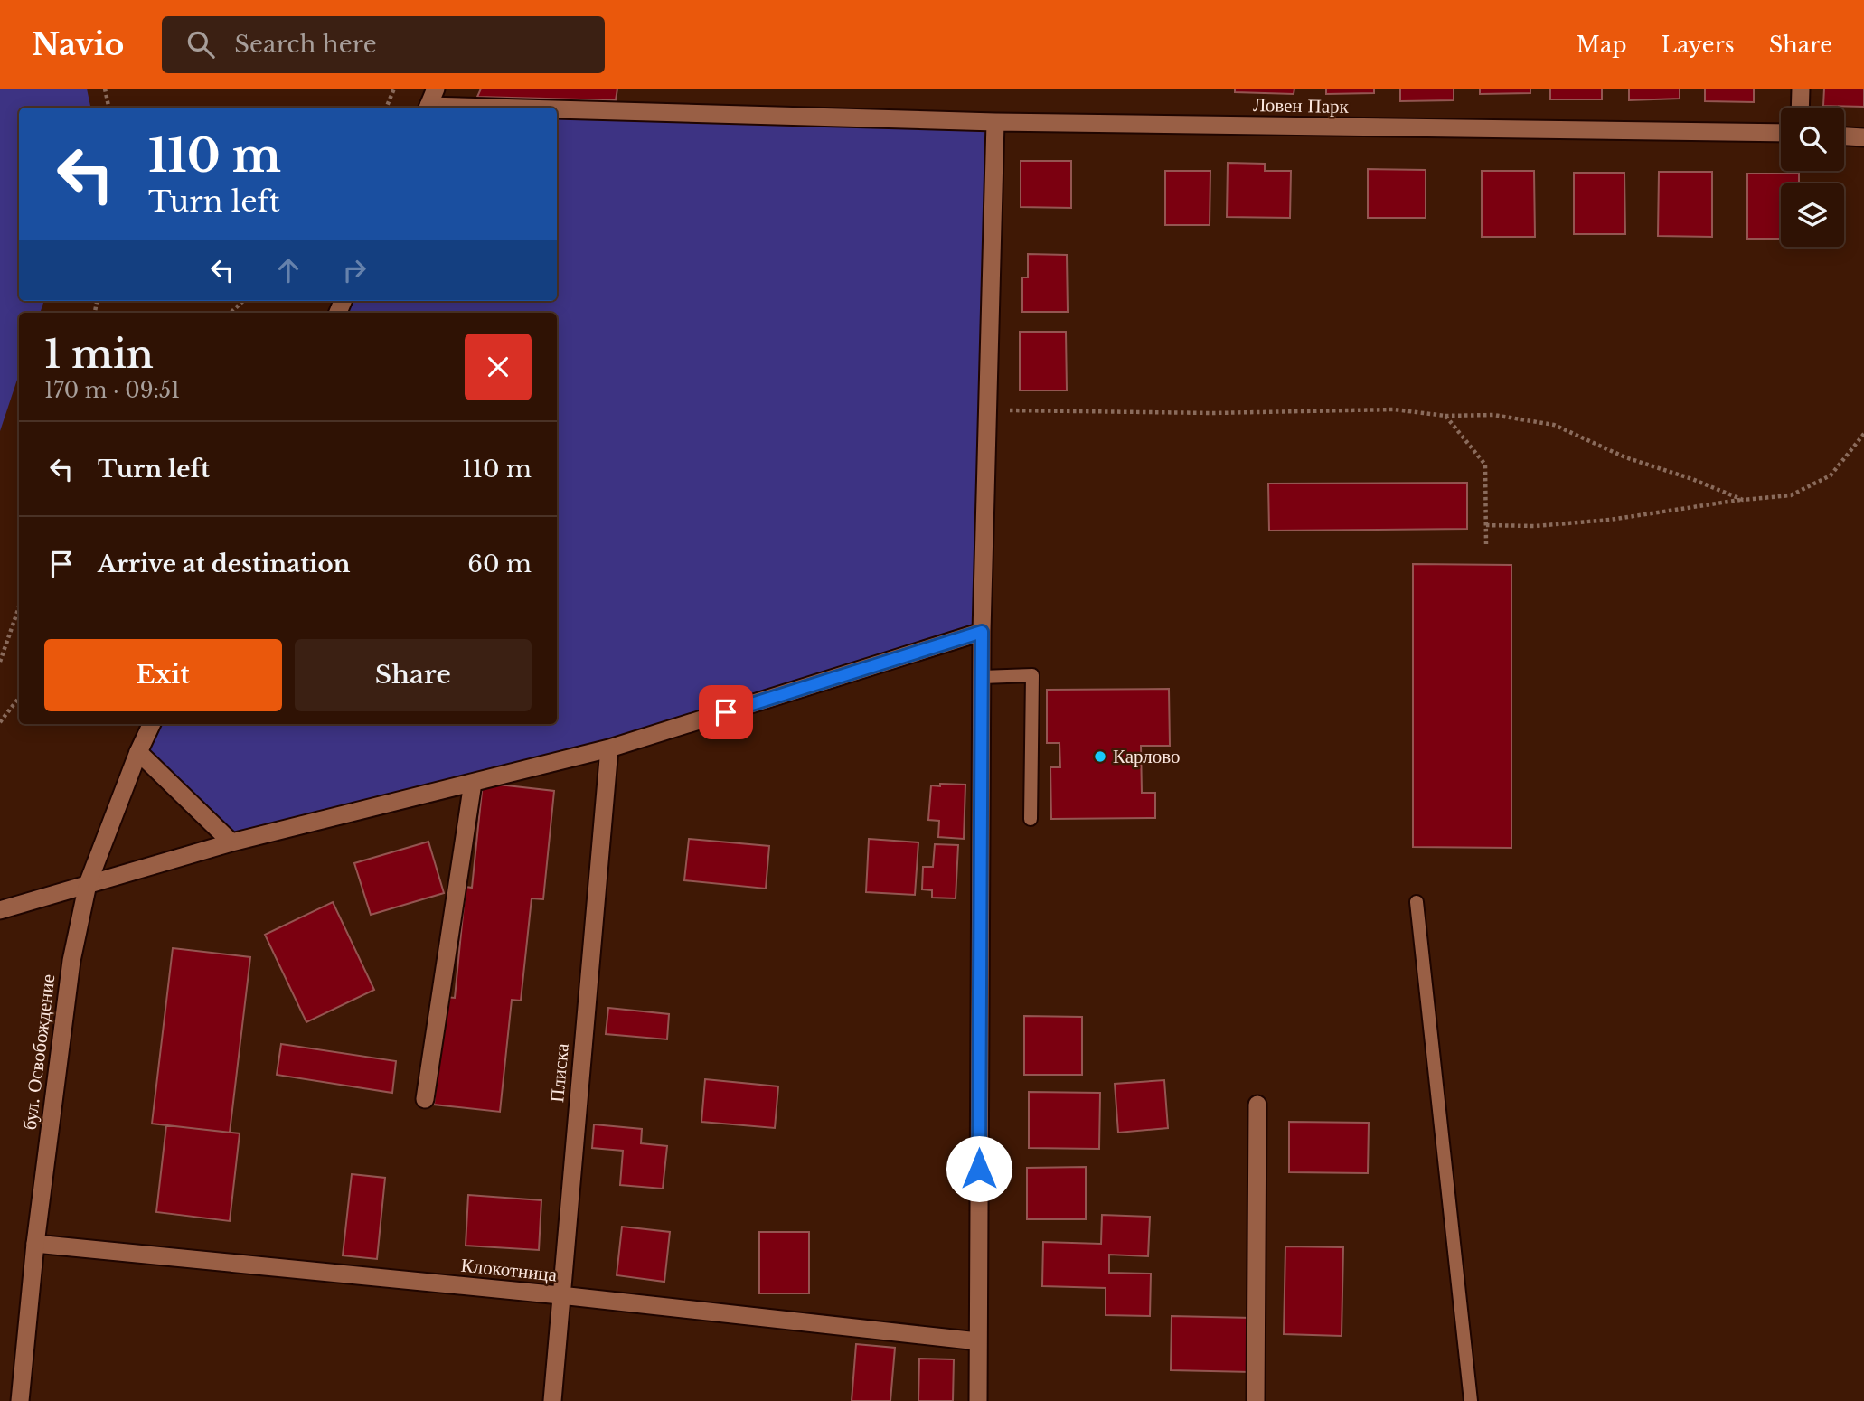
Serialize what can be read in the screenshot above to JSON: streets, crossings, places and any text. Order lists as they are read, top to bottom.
{
  "streets": {
    "street": [
      "Ловен Парк",
      "бул. Освобождение",
      "Плиска",
      "Клокотница"
    ]
  },
  "crossings": [
    ["бул. Освобождение", "Клокотница"],
    ["Плиска", "Клокотница"]
  ],
  "places": ["Карлово"],
  "page": {
    "header": "Navio",
    "search": "Search here",
    "nav": ["Map", "Layers", "Share"],
    "turn": ["110 m", "Turn left"],
    "heading": ["1 min", "170 m · 09:51"],
    "list": [
      {
        "name": "Turn left",
        "value": "110 m"
      },
      {
        "name": "Arrive at destination",
        "value": "60 m"
      }
    ],
    "buttons": ["Exit", "Share"]
  }
}
